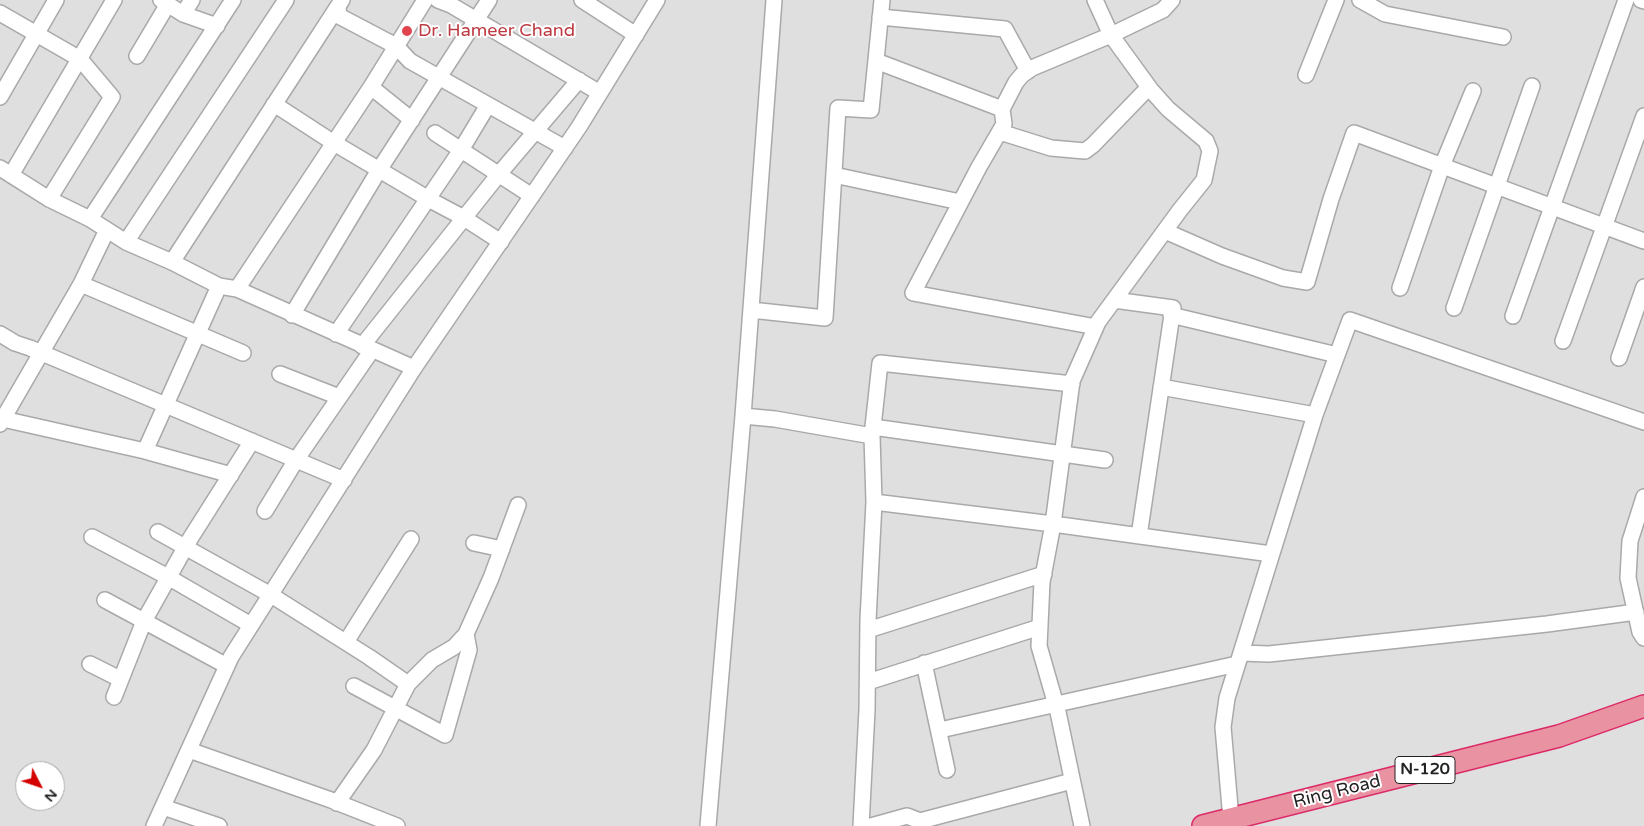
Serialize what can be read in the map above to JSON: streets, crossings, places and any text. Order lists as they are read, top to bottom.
{
  "streets": {
    "highway": ["N-120", "Ring Road"]
  },
  "places": ["Dr. Hameer Chand"],
  "north": "bottom right"
}
